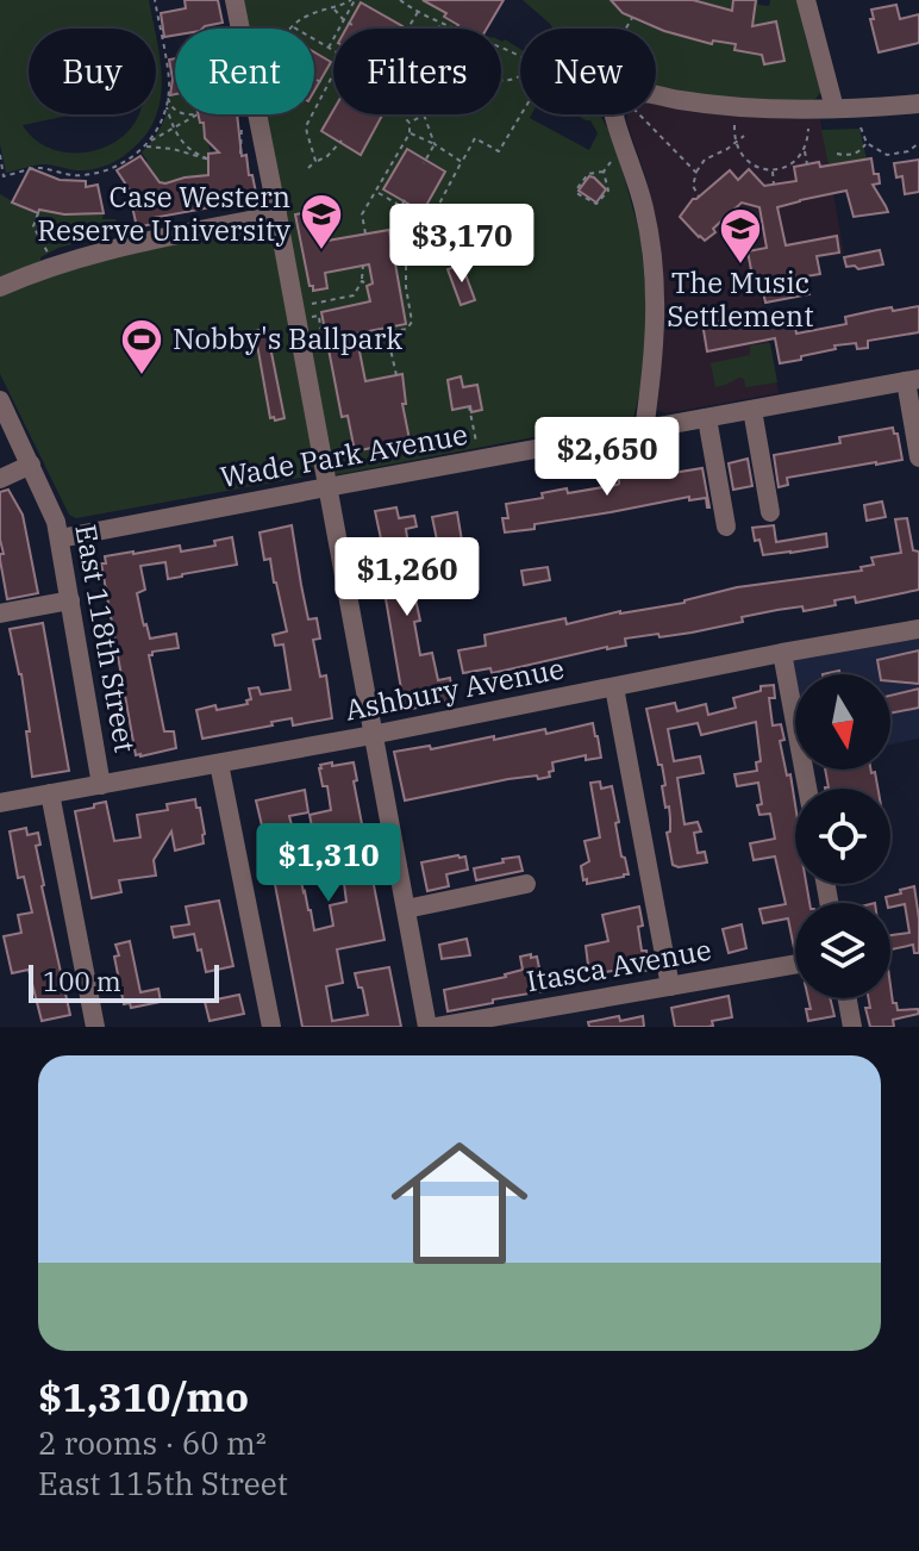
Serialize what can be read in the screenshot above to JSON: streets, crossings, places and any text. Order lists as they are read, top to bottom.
{
  "streets": {
    "street": [
      "Wade Park Avenue",
      "East 118th Street",
      "Ashbury Avenue",
      "Itasca Avenue"
    ]
  },
  "crossings": [
    ["Wade Park Avenue", "East 118th Street"],
    ["East 118th Street", "Ashbury Avenue"]
  ],
  "places": {
    "school or university": ["Case Western Reserve University", "The Music Settlement"],
    "sports": ["Nobby's Ballpark"]
  },
  "scale_bar": "100 m",
  "north": "bottom",
  "page": {
    "chip": [
      "Buy",
      "Rent",
      "Filters",
      "New"
    ],
    "price": [
      "$3,170",
      "$2,650",
      "$1,260",
      "$1,310"
    ],
    "scale": "100 m",
    "list": [
      {
        "name": "$1,310/mo",
        "note": "2 rooms · 60 m² · East 115th Street"
      }
    ]
  }
}
